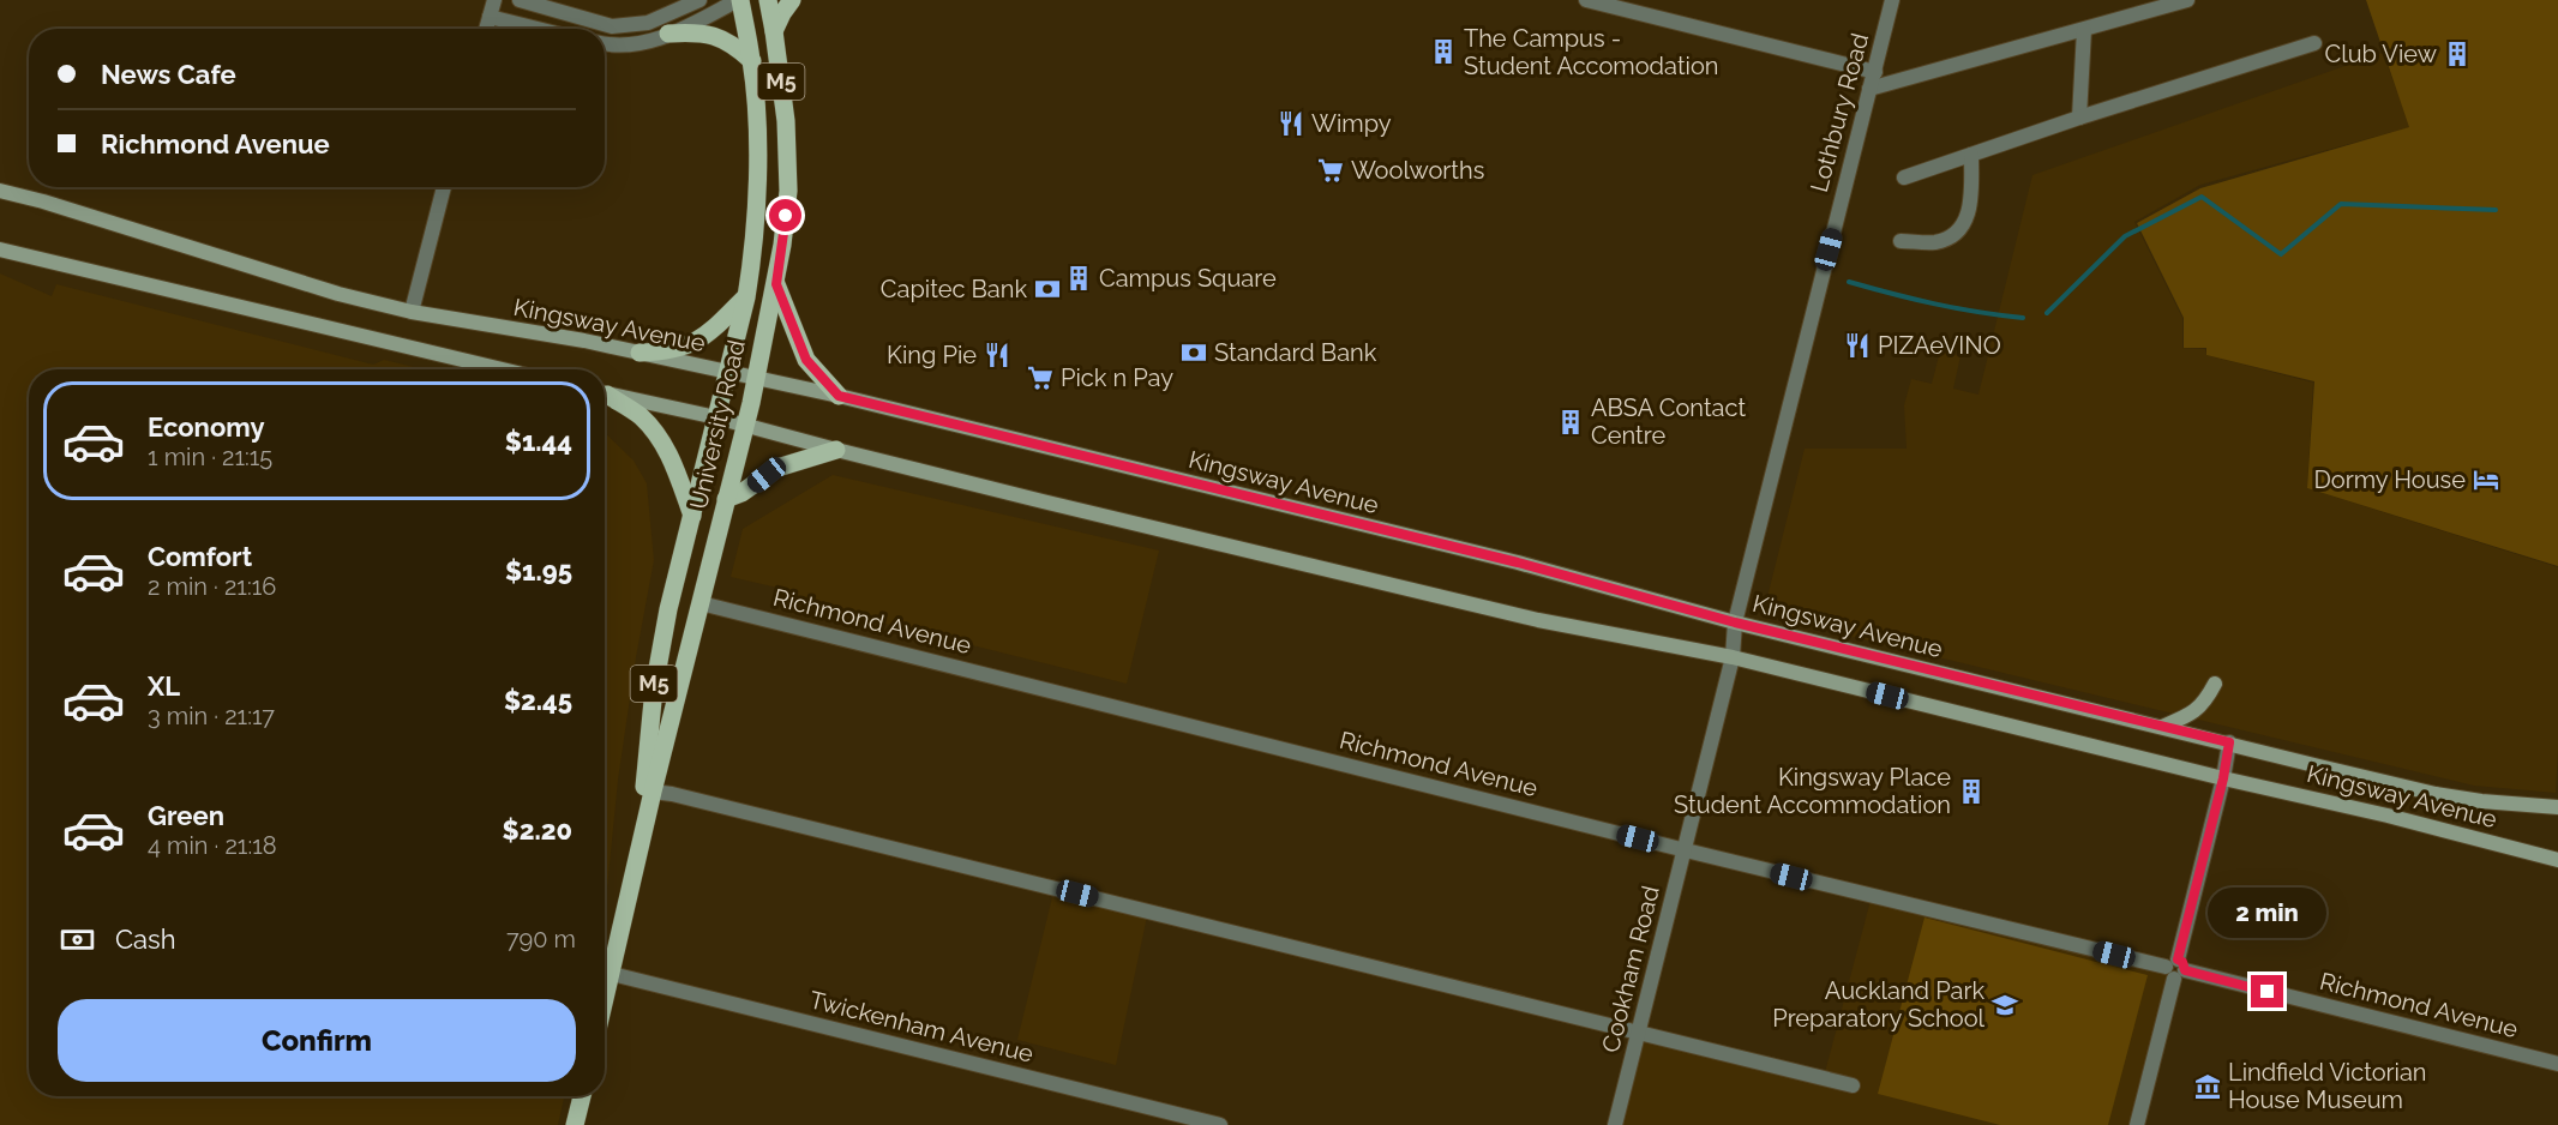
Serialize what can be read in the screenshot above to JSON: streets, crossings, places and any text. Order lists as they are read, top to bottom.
{
  "streets": {
    "main road": ["M5", "Kingsway Avenue", "University Road"],
    "street": [
      "Lothbury Road",
      "Richmond Avenue",
      "Cookham Road",
      "Twickenham Avenue"
    ]
  },
  "crossings": [
    ["M5", "University Road"],
    ["Lothbury Road", "Kingsway Avenue"],
    ["Lothbury Road", "Cookham Road"],
    ["Kingsway Avenue", "University Road"],
    ["Kingsway Avenue", "Cookham Road"],
    ["University Road", "Richmond Avenue"],
    ["University Road", "Twickenham Avenue"],
    ["Richmond Avenue", "Cookham Road"]
  ],
  "places": {
    "building": [
      "The Campus - Student Accomodation",
      "Club View",
      "Campus Square",
      "ABSA Contact Centre",
      "Kingsway Place Student Accommodation"
    ],
    "restaurant": ["Wimpy", "PIZAeVINO", "King Pie"],
    "supermarket": ["Woolworths", "Pick n Pay"],
    "bank": ["Capitec Bank", "Standard Bank"],
    "hotel": ["Dormy House"],
    "school or university": ["Auckland Park Preparatory School"],
    "museum": ["Lindfield Victorian House Museum"]
  },
  "page": {
    "banner": ["News Cafe", "Richmond Avenue"],
    "list": [
      {
        "name": "Economy",
        "note": "1 min · 21:15",
        "value": "$1.44"
      },
      {
        "name": "Comfort",
        "note": "2 min · 21:16",
        "value": "$1.95"
      },
      {
        "name": "XL",
        "note": "3 min · 21:17",
        "value": "$2.45"
      },
      {
        "name": "Green",
        "note": "4 min · 21:18",
        "value": "$2.20"
      }
    ],
    "bubble": "2 min",
    "pay": ["Cash", "790 m"],
    "buttons": "Confirm"
  }
}
